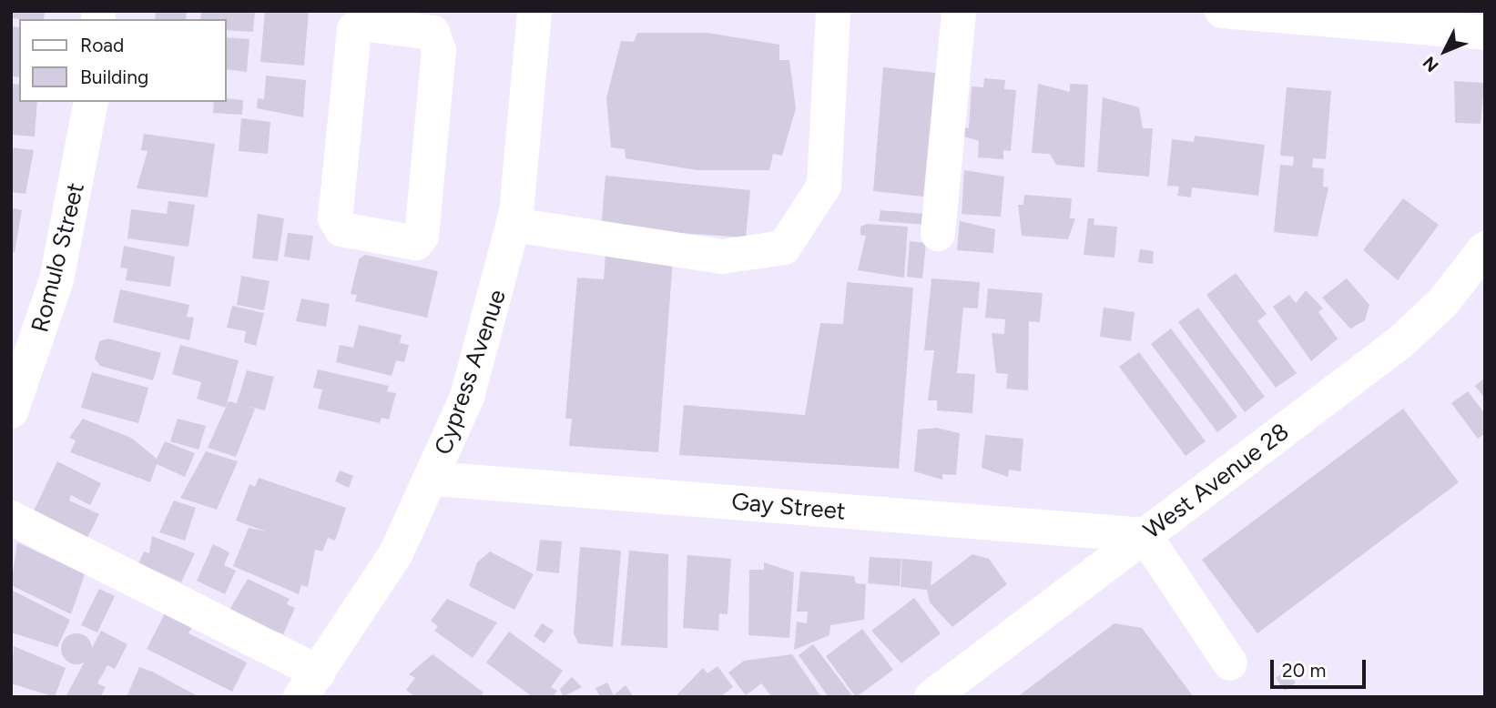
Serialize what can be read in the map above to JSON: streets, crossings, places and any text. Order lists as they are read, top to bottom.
{
  "streets": {
    "street": [
      "Romulo Street",
      "Cypress Avenue",
      "West Avenue 28",
      "Gay Street"
    ]
  },
  "crossings": [
    ["Cypress Avenue", "Gay Street"],
    ["West Avenue 28", "Gay Street"]
  ],
  "legend": ["Road", "Building"],
  "scale_bar": "20 m",
  "north": "bottom left"
}
